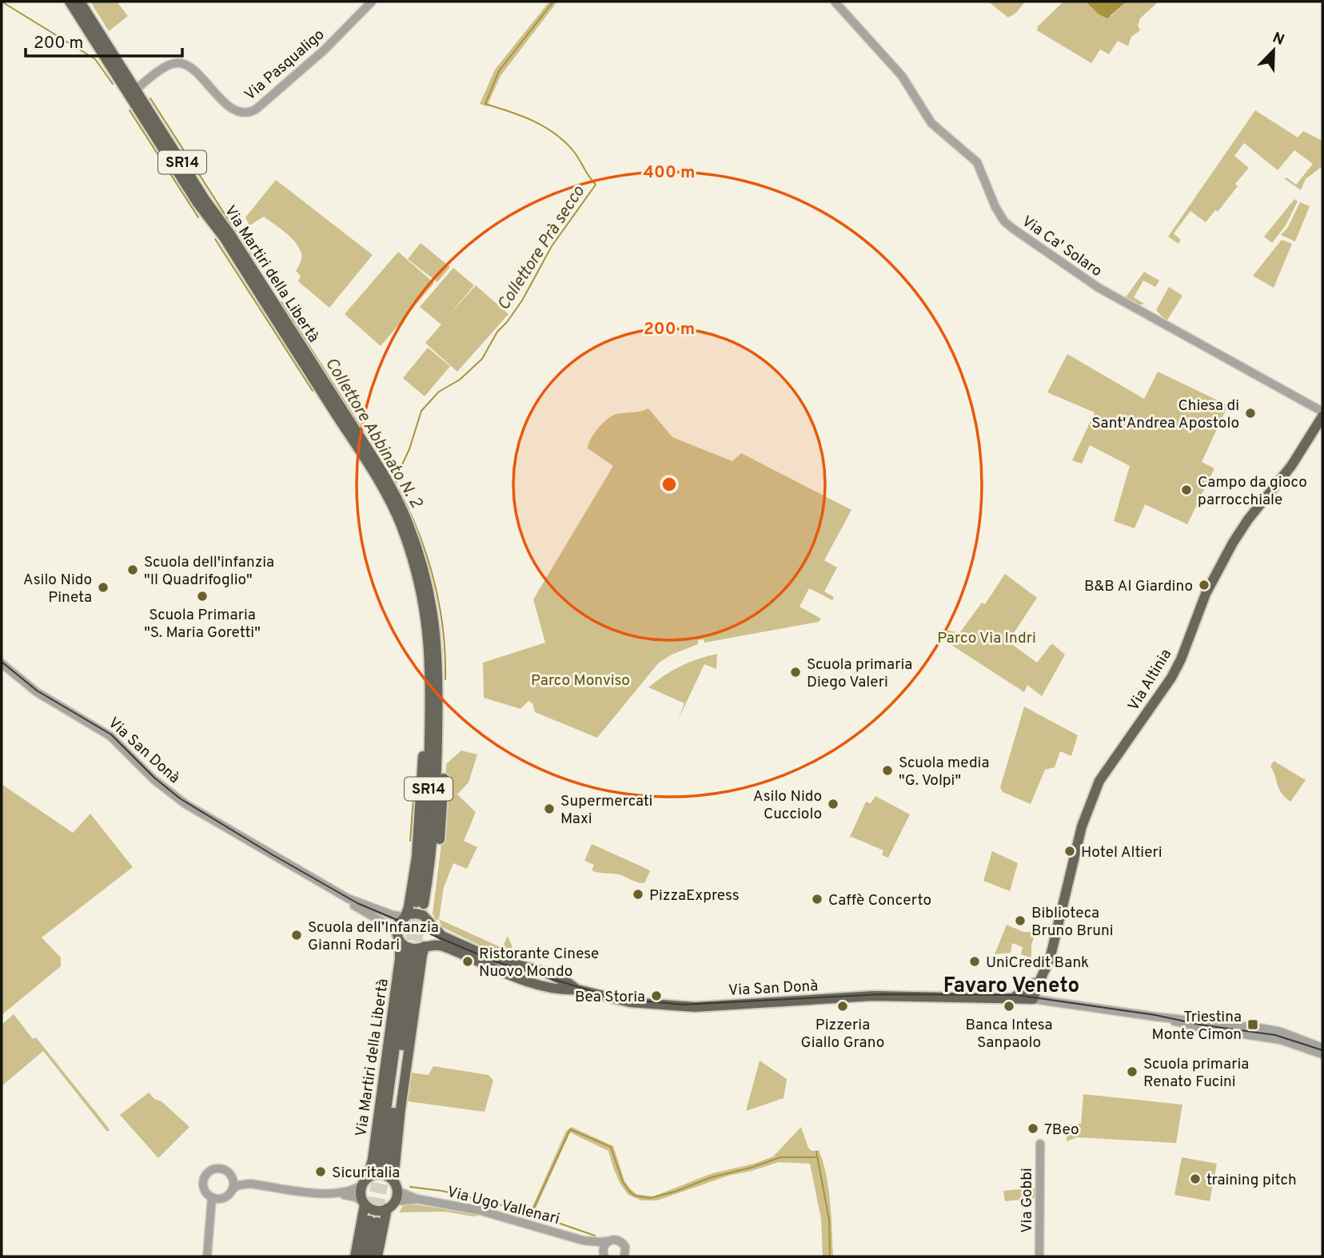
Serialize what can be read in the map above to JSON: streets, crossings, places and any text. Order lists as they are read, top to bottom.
{
  "streets": {
    "main road": [
      "SR14",
      "Via Martiri della Libertà",
      "Via Altinia",
      "Via San Donà"
    ],
    "street": [
      "Via Pasqualigo",
      "Via Ca' Solaro",
      "Via Gobbi",
      "Via Ugo Vallenari"
    ]
  },
  "crossings": [
    ["Via Pasqualigo", "Via Martiri della Libertà"],
    ["Via Ca' Solaro", "Via Altinia"],
    ["Via Martiri della Libertà", "Via San Donà"],
    ["Via Martiri della Libertà", "Via Ugo Vallenari"],
    ["Via Altinia", "Via San Donà"]
  ],
  "districts": ["Favaro Veneto"],
  "water": ["Collettore Prà secco", "Collettore Abbinato N. 2"],
  "parks": ["Parco Via Indri", "Parco Monviso"],
  "places": {
    "other": [
      "Chiesa di Sant'Andrea Apostolo",
      "Campo da gioco parrocchiale",
      "Scuola dell'infanzia \"Il Quadrifoglio\"",
      "B&B Al Giardino",
      "Asilo Nido Pineta",
      "Scuola Primaria \"S. Maria Goretti\"",
      "Scuola primaria Diego Valeri",
      "Scuola media \"G. Volpi\"",
      "Asilo Nido Cucciolo",
      "Supermercati Maxi",
      "Hotel Altieri",
      "PizzaExpress",
      "Caffè Concerto",
      "Biblioteca Bruno Bruni",
      "Scuola dell’Infanzia Gianni Rodari",
      "Ristorante Cinese Nuovo Mondo",
      "UniCredit Bank",
      "Bea Storia",
      "Pizzeria Giallo Grano",
      "Banca Intesa Sanpaolo",
      "Scuola primaria Renato Fucini",
      "7Beo",
      "Sicuritalia",
      "training pitch"
    ],
    "transit": ["Triestina Monte Cimon"]
  },
  "scale_bar": "200 m",
  "north": "top right",
  "rings": ["400 m", "200 m"]
}
